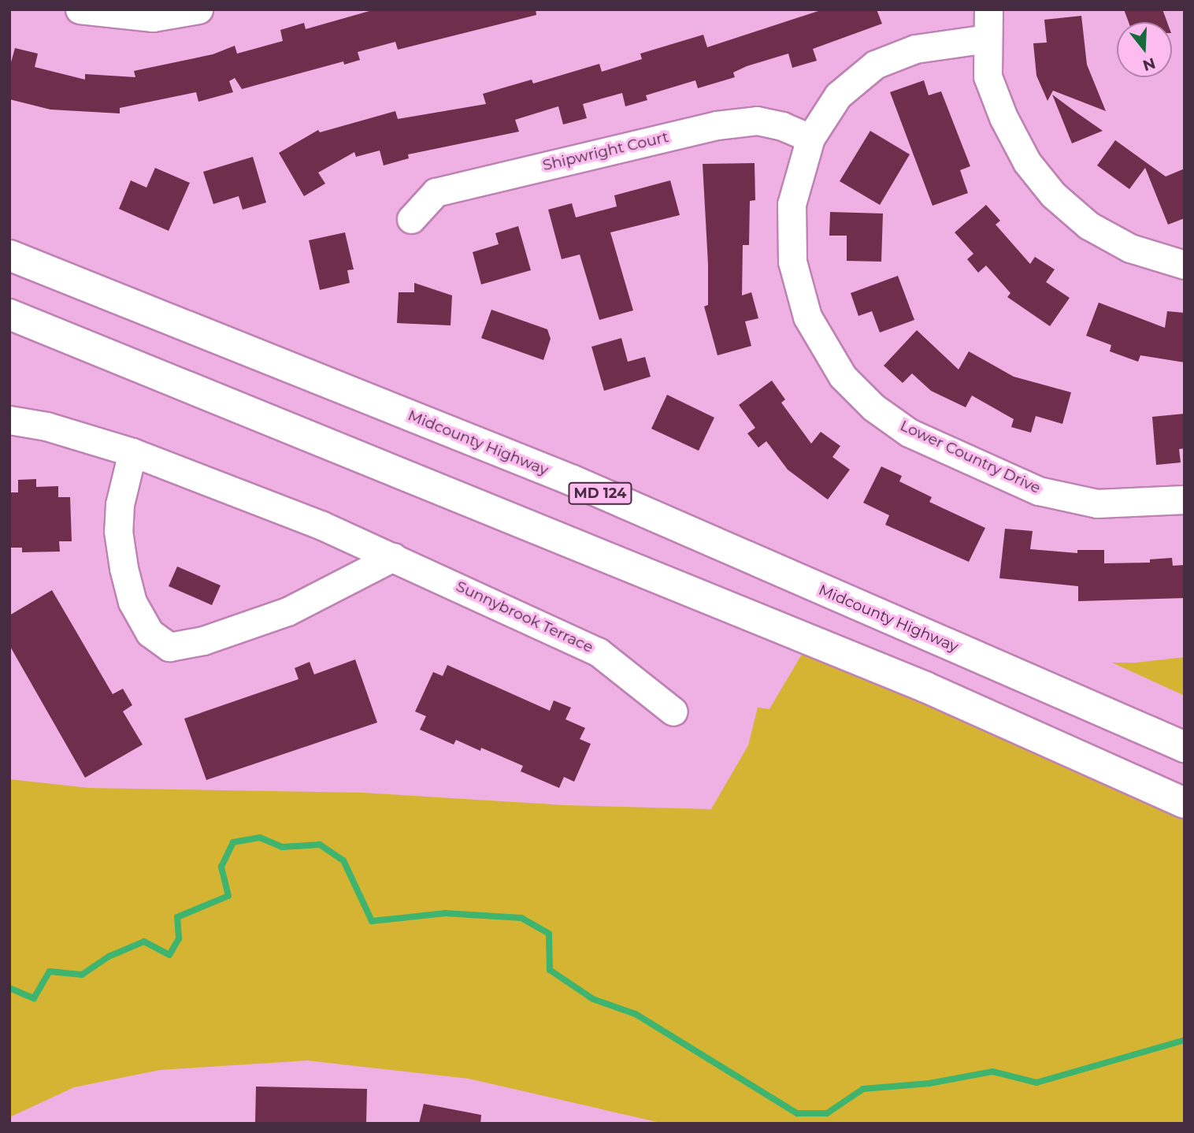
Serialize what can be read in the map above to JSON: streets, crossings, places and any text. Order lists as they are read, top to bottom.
{
  "streets": {
    "main road": ["Midcounty Highway", "MD 124"],
    "street": ["Shipwright Court", "Lower Country Drive", "Sunnybrook Terrace"]
  },
  "crossings": [
    ["Shipwright Court", "Lower Country Drive"]
  ],
  "north": "bottom"
}
